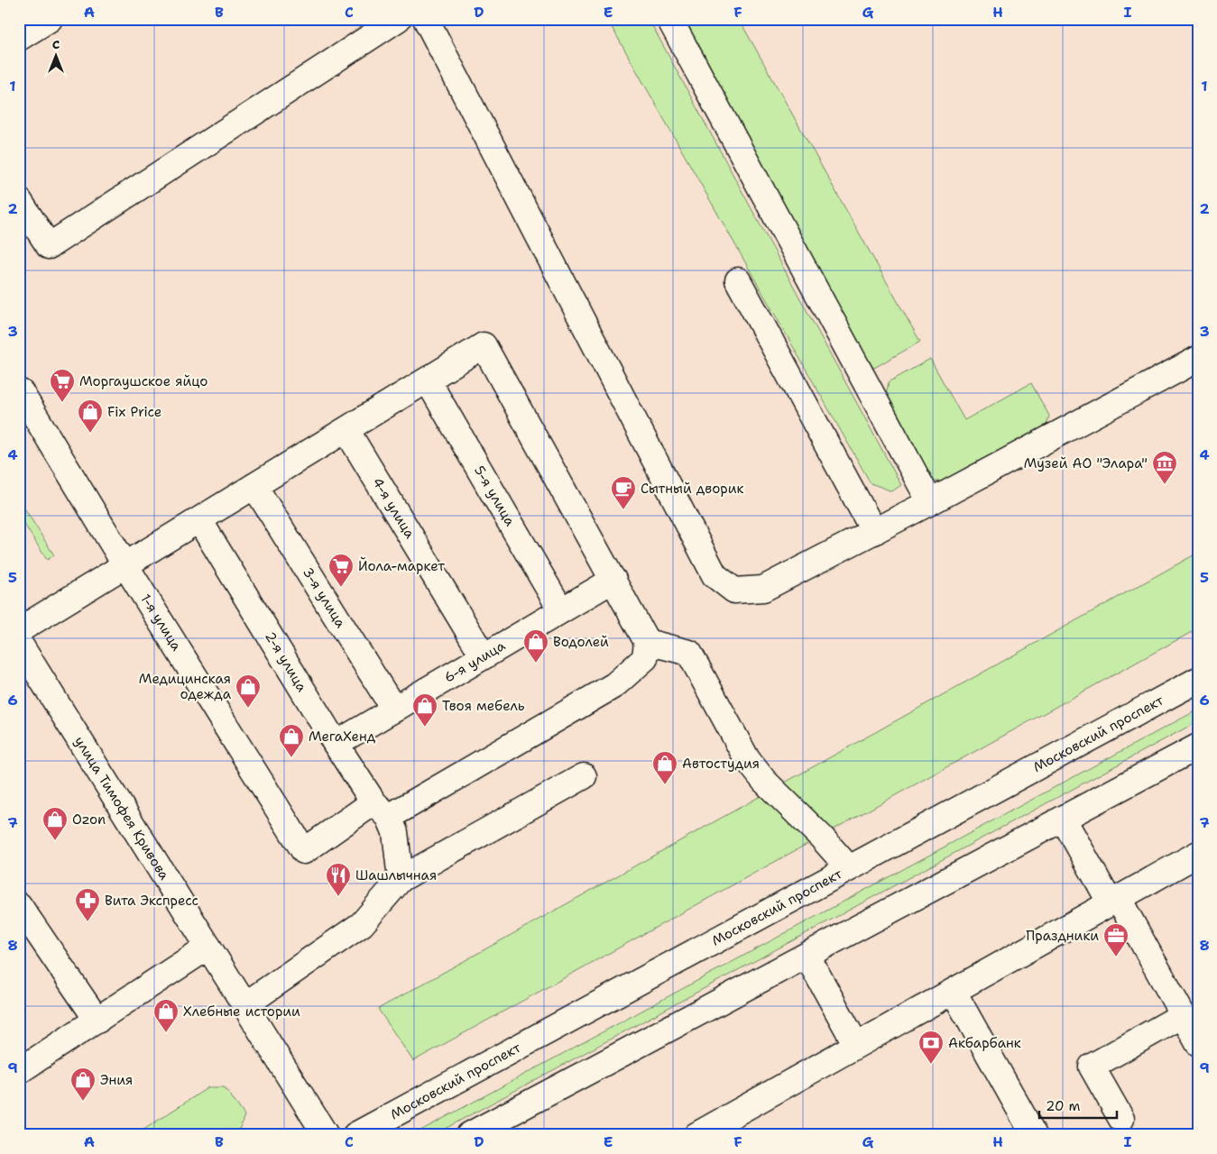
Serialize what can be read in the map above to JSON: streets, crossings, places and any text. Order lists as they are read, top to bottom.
{
  "streets": {
    "main road": [
      "5-я улица",
      "4-я улица",
      "3-я улица",
      "1-я улица",
      "2-я улица",
      "6-я улица",
      "Московский проспект",
      "улица Тимофея Кривова"
    ]
  },
  "crossings": [
    ["5-я улица", "6-я улица"],
    ["4-я улица", "6-я улица"],
    ["3-я улица", "6-я улица"],
    ["1-я улица", "2-я улица"],
    ["2-я улица", "6-я улица"]
  ],
  "places": {
    "supermarket": ["Моргаушское яйцо", "Йола-маркет"],
    "shop": [
      "Fix Price",
      "Водолей",
      "Медицинская одежда",
      "Твоя мебель",
      "МегаХенд",
      "Автостудия",
      "Ozon",
      "Хлебные истории",
      "Эния"
    ],
    "museum": ["Музей АО \"Элара\""],
    "cafe": ["Сытный дворик"],
    "restaurant": ["Шашлычная"],
    "pharmacy": ["Вита Экспресс"],
    "office": ["Праздники"],
    "bank": ["Акбарбанк"]
  },
  "scale_bar": "20 m",
  "north": "top",
  "grid": {
    "columns": [
      "A",
      "B",
      "C",
      "D",
      "E",
      "F",
      "G",
      "H",
      "I"
    ],
    "rows": [
      "1",
      "2",
      "3",
      "4",
      "5",
      "6",
      "7",
      "8",
      "9"
    ]
  }
}
